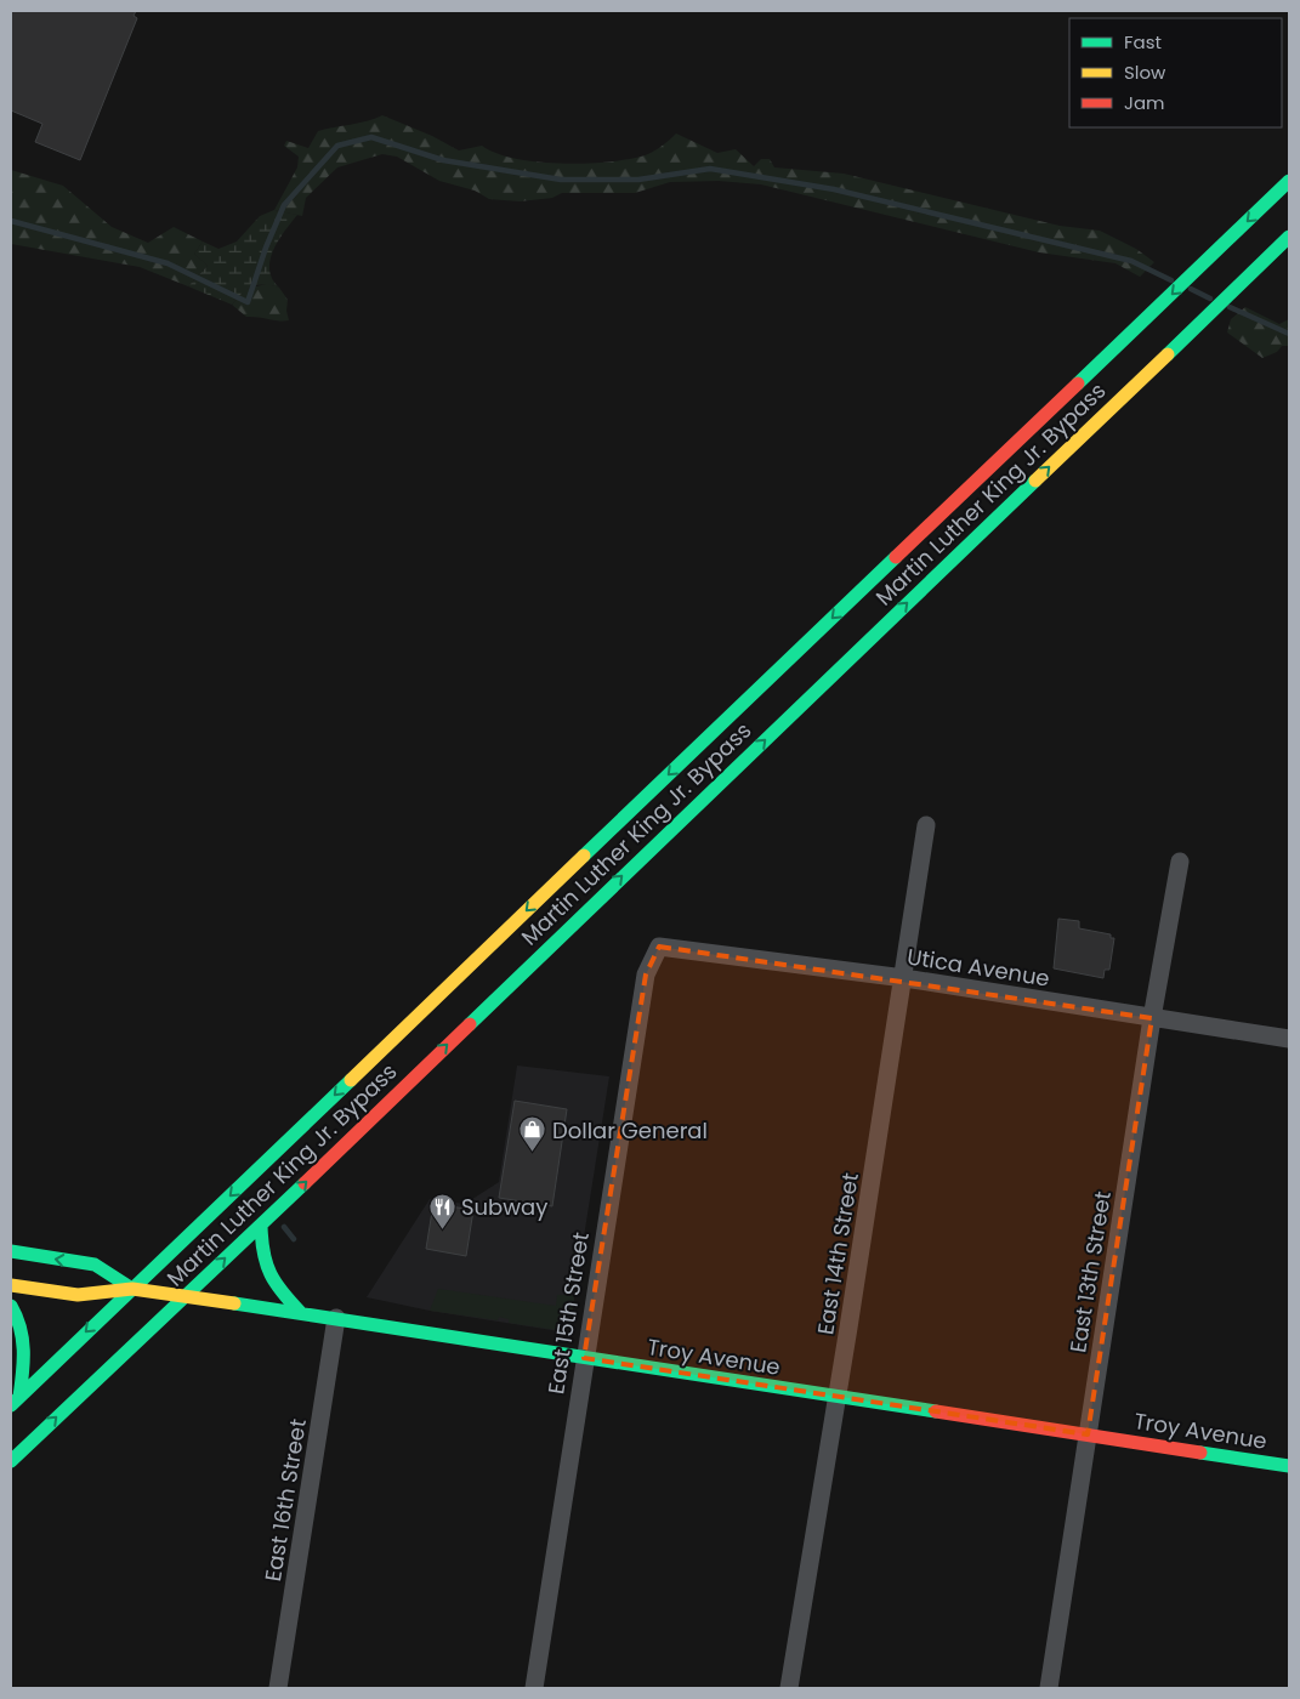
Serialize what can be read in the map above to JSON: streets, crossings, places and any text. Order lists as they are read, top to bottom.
{
  "streets": {
    "main road": ["Martin Luther King Jr. Bypass", "Troy Avenue"],
    "street": [
      "Utica Avenue",
      "East 14th Street",
      "East 13th Street",
      "East 15th Street",
      "East 16th Street"
    ]
  },
  "crossings": [
    ["Martin Luther King Jr. Bypass", "Troy Avenue"],
    ["Utica Avenue", "East 14th Street"],
    ["Utica Avenue", "East 13th Street"],
    ["Utica Avenue", "East 15th Street"],
    ["East 14th Street", "Troy Avenue"],
    ["East 13th Street", "Troy Avenue"],
    ["East 15th Street", "Troy Avenue"],
    ["Troy Avenue", "East 16th Street"]
  ],
  "places": {
    "shop": ["Dollar General"],
    "restaurant": ["Subway"]
  },
  "legend": ["Fast", "Slow", "Jam"]
}
